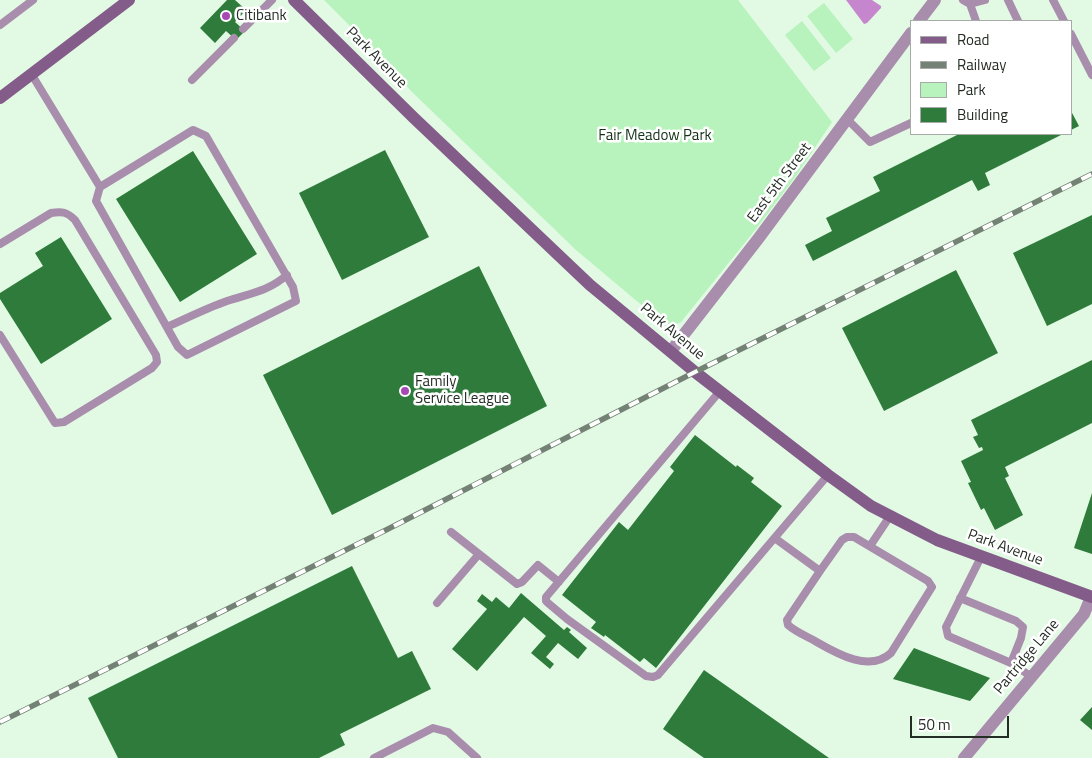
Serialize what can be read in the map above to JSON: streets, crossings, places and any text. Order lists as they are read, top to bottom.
{
  "streets": {
    "main road": ["Park Avenue"],
    "street": ["East 5th Street", "Partridge Lane"]
  },
  "crossings": [
    ["Park Avenue", "East 5th Street"],
    ["Park Avenue", "Partridge Lane"]
  ],
  "parks": ["Fair Meadow Park"],
  "places": ["Citibank", "Family Service League"],
  "legend": [
    "Road",
    "Railway",
    "Park",
    "Building"
  ],
  "scale_bar": "50 m"
}
